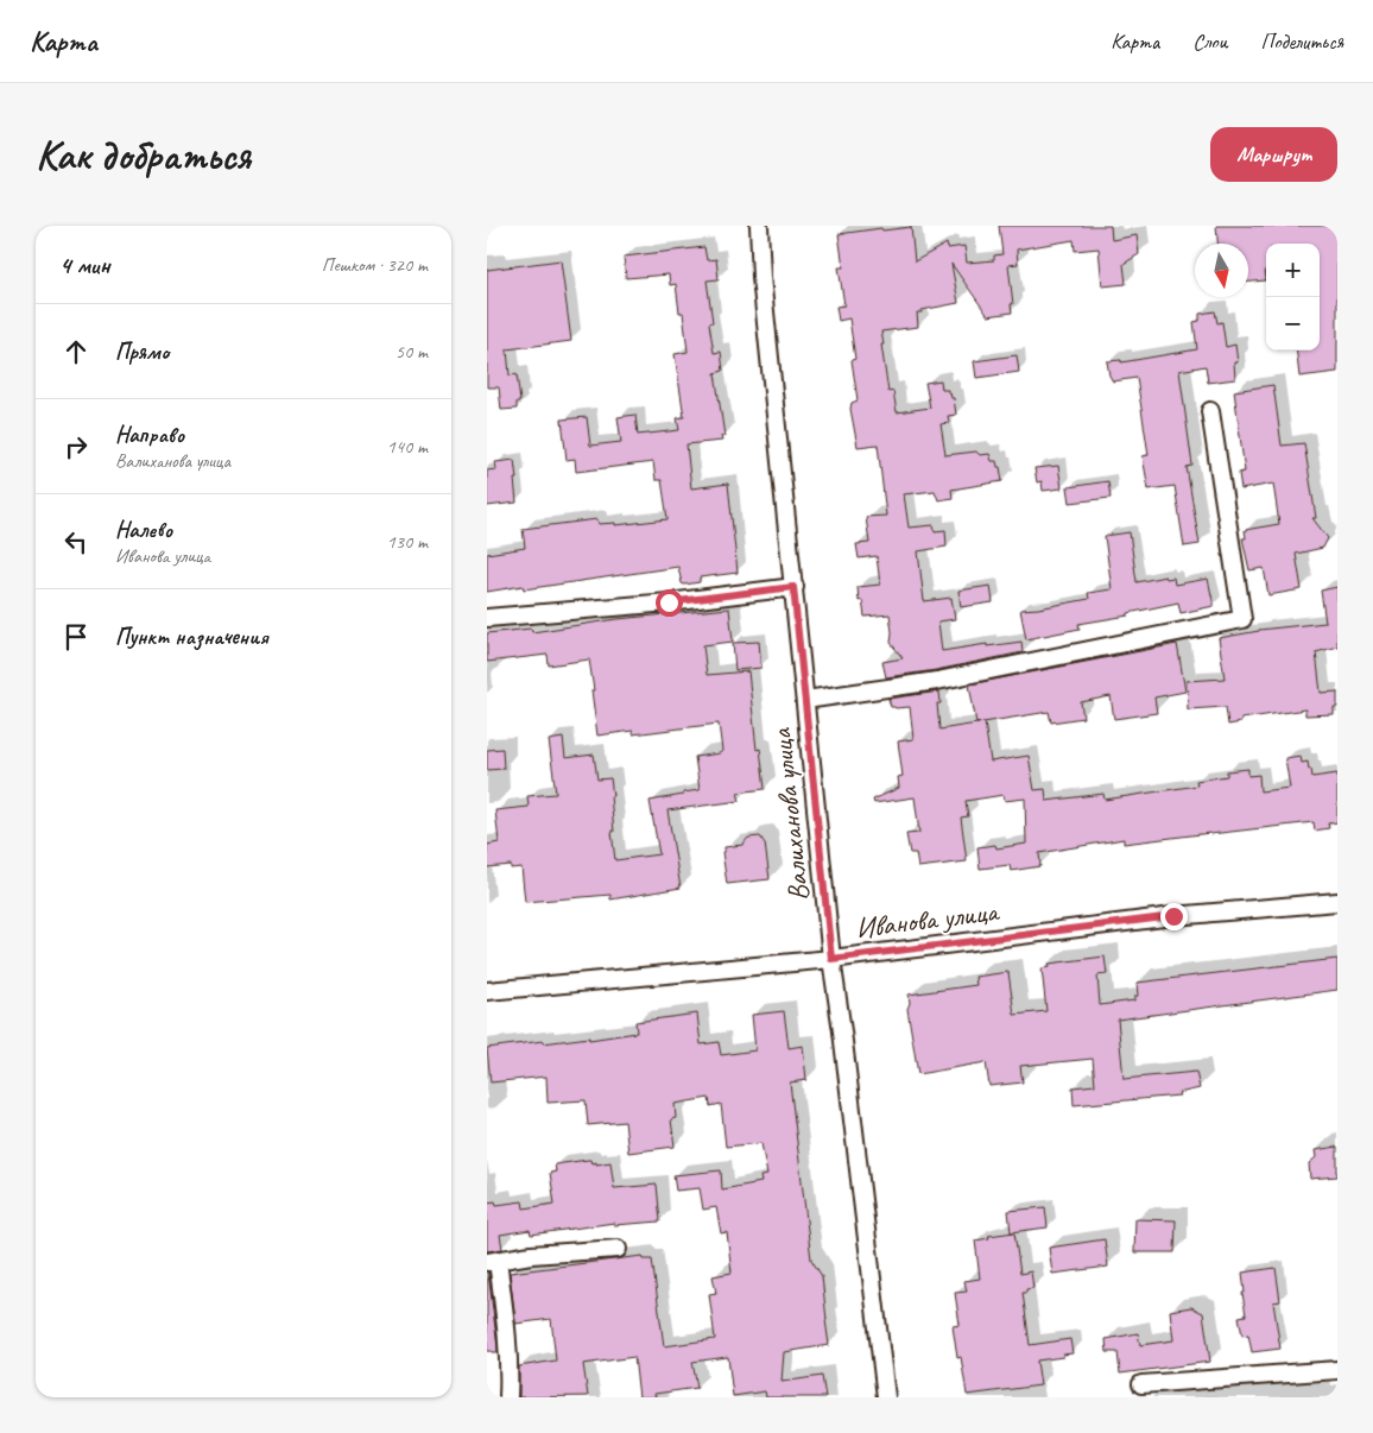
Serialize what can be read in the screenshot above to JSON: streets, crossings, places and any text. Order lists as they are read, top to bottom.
{
  "streets": {
    "street": ["Валиханова улица", "Иванова улица"]
  },
  "crossings": [
    ["Валиханова улица", "Иванова улица"]
  ],
  "north": "bottom",
  "page": {
    "header": "Карта",
    "nav": ["Карта", "Слои", "Поделиться"],
    "buttons": "Маршрут",
    "title": "Как добраться",
    "heading": ["4 мин", "Пешком · 320 m"],
    "map_buttons": ["+", "−"],
    "list": [
      ["Прямо", "50 m"],
      ["Направо", "Валиханова улица", "140 m"],
      ["Налево", "Иванова улица", "130 m"],
      "Пункт назначения"
    ]
  }
}
